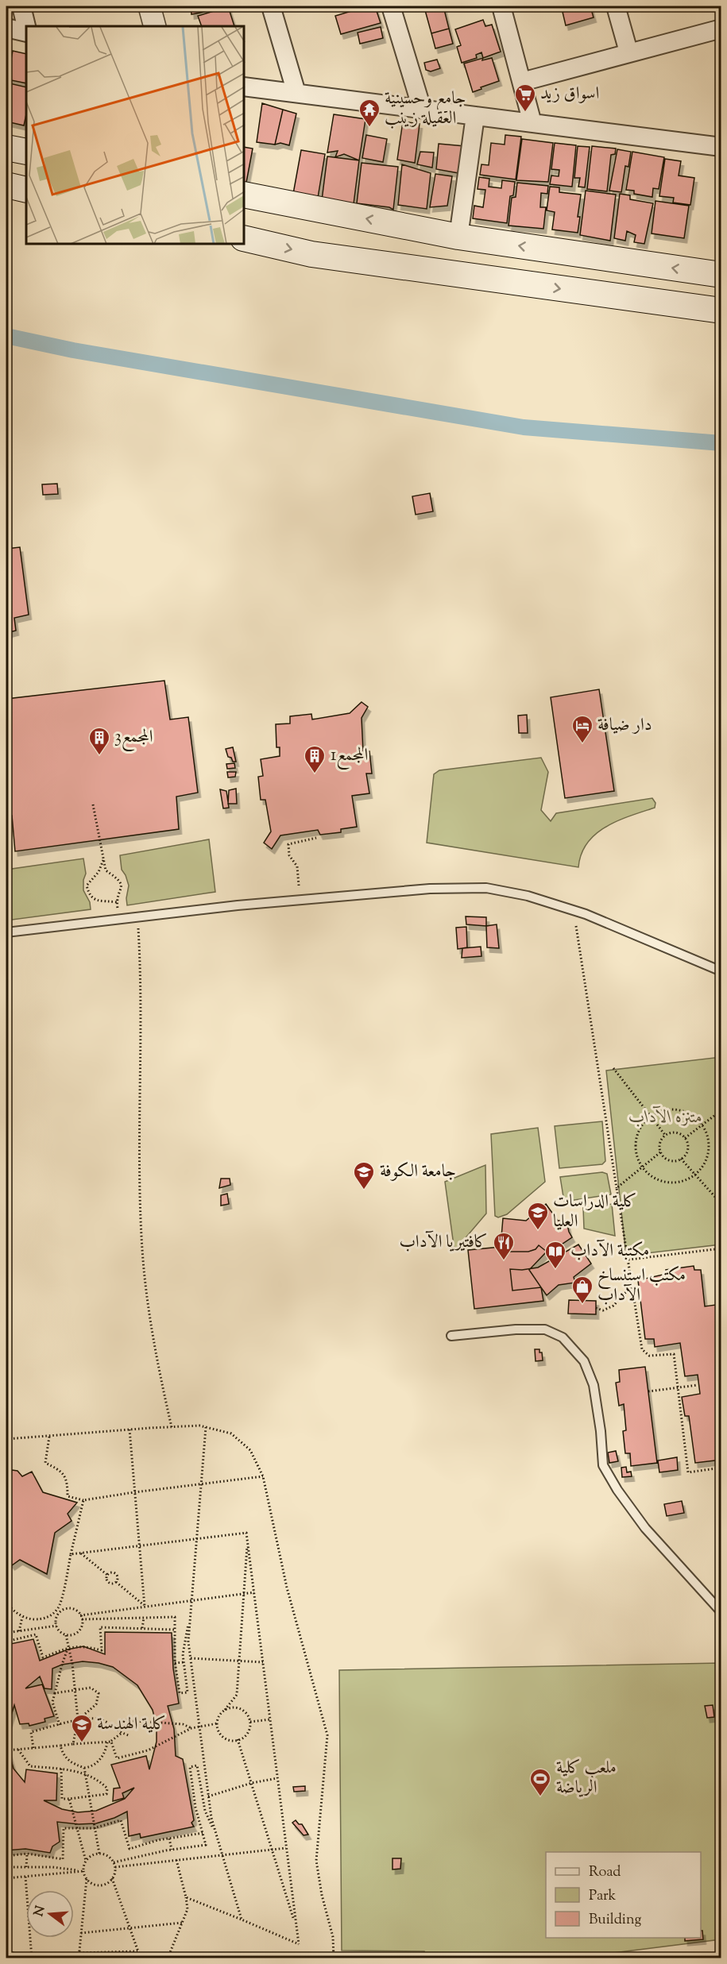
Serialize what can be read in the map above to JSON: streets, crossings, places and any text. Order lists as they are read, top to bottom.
{
  "parks": ["متنزه الآداب"],
  "places": {
    "supermarket": ["اسواق زيد"],
    "temple": ["جامع وحسينية العقيلة زينب"],
    "hotel": ["دار ضيافة"],
    "building": ["المجمع3", "المجمع1"],
    "school or university": ["جامعة الكوفة", "كلية الدراسات العليا", "كلية الهندسة"],
    "restaurant": ["كافتيريا الآداب"],
    "library": ["مكتبة الآداب"],
    "shop": ["مكتب استنساخ الآداب"],
    "sports": ["ملعب كلية الرياضة"]
  },
  "legend": ["Road", "Park", "Building"],
  "north": "left"
}
